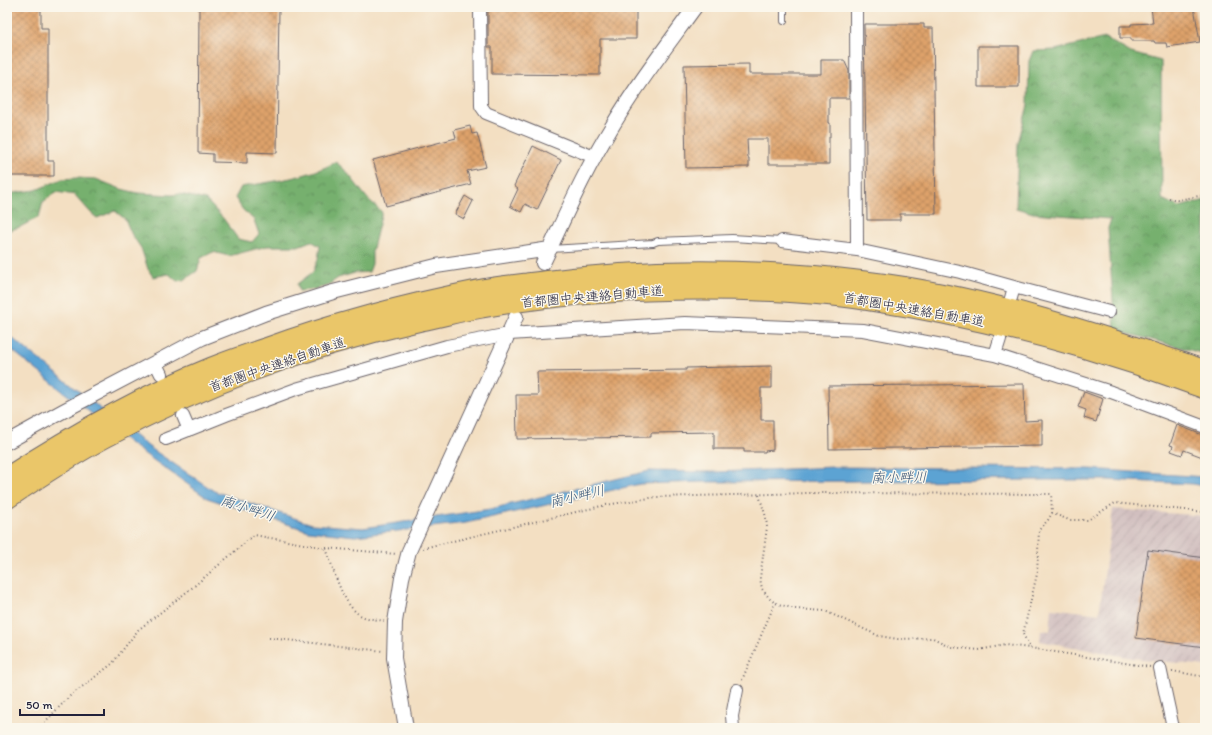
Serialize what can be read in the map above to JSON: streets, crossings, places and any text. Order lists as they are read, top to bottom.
{
  "streets": {
    "highway": ["首都圏中央連絡自動車道"]
  },
  "water": ["南小畔川"],
  "scale_bar": "50 m"
}
